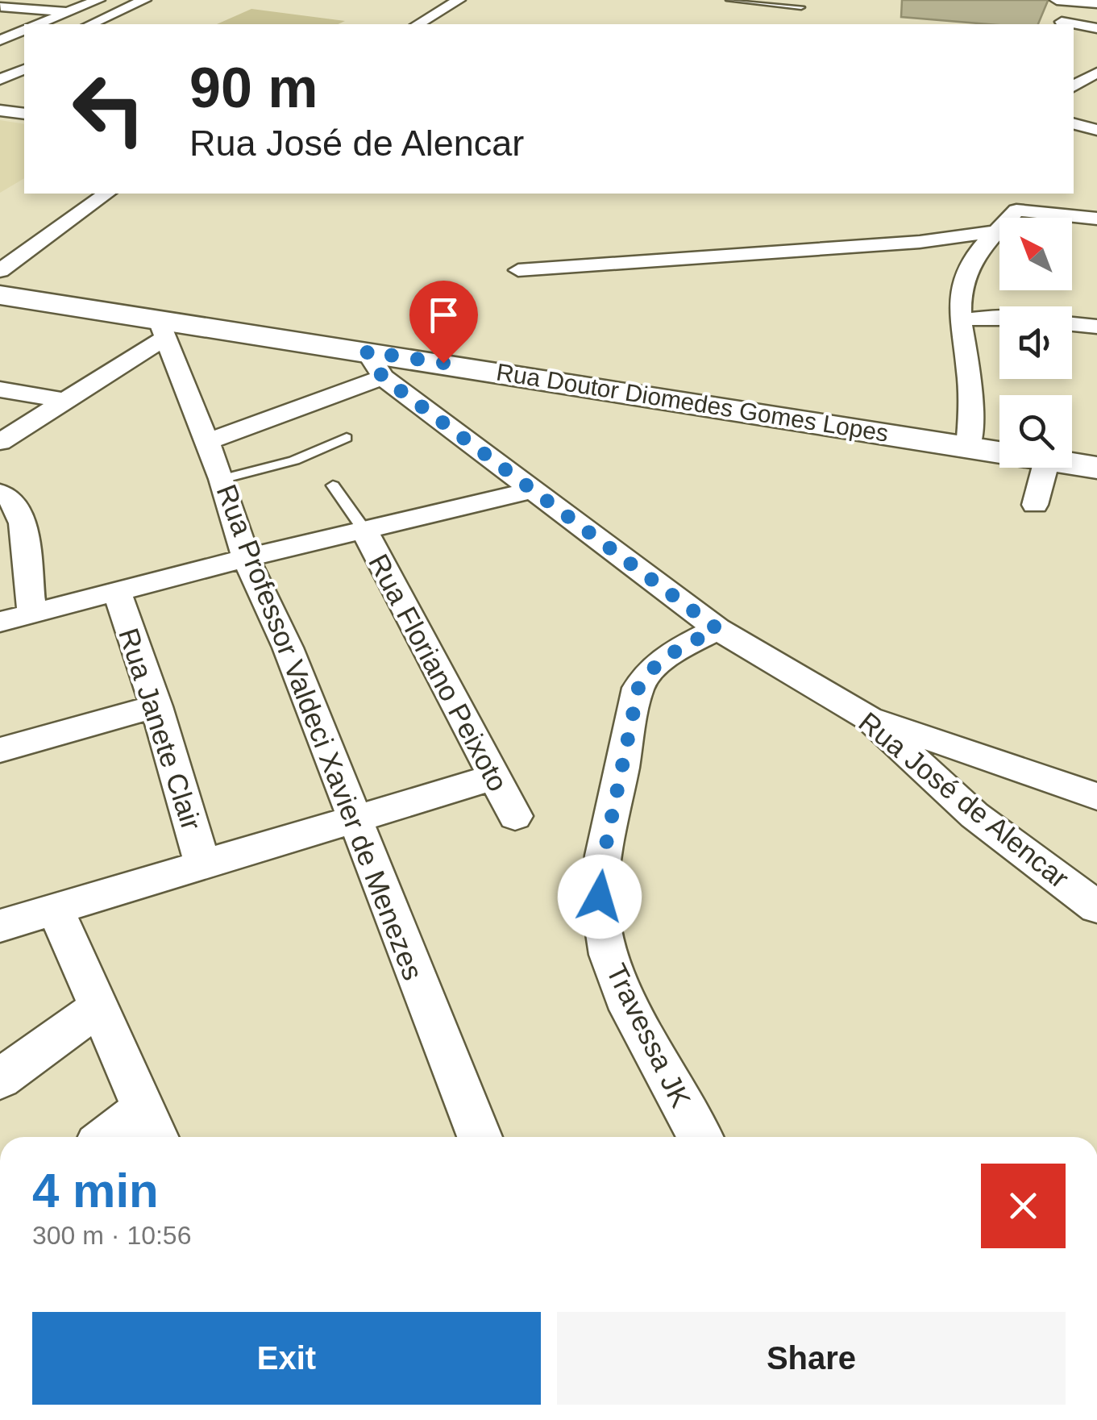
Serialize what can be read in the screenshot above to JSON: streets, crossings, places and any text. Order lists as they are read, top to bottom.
{
  "streets": {
    "street": [
      "Rua Doutor Diomedes Gomes Lopes",
      "Rua Floriano Peixoto",
      "Rua Janete Clair",
      "Rua Professor Valdeci Xavier de Menezes",
      "Rua José de Alencar",
      "Travessa JK"
    ]
  },
  "crossings": [
    ["Rua Doutor Diomedes Gomes Lopes", "Rua Professor Valdeci Xavier de Menezes"],
    ["Rua Doutor Diomedes Gomes Lopes", "Rua José de Alencar"],
    ["Rua José de Alencar", "Travessa JK"]
  ],
  "north": "top left",
  "page": {
    "turn": ["90 m", "Rua José de Alencar"],
    "heading": ["4 min", "300 m · 10:56"],
    "buttons": ["Exit", "Share"]
  }
}
